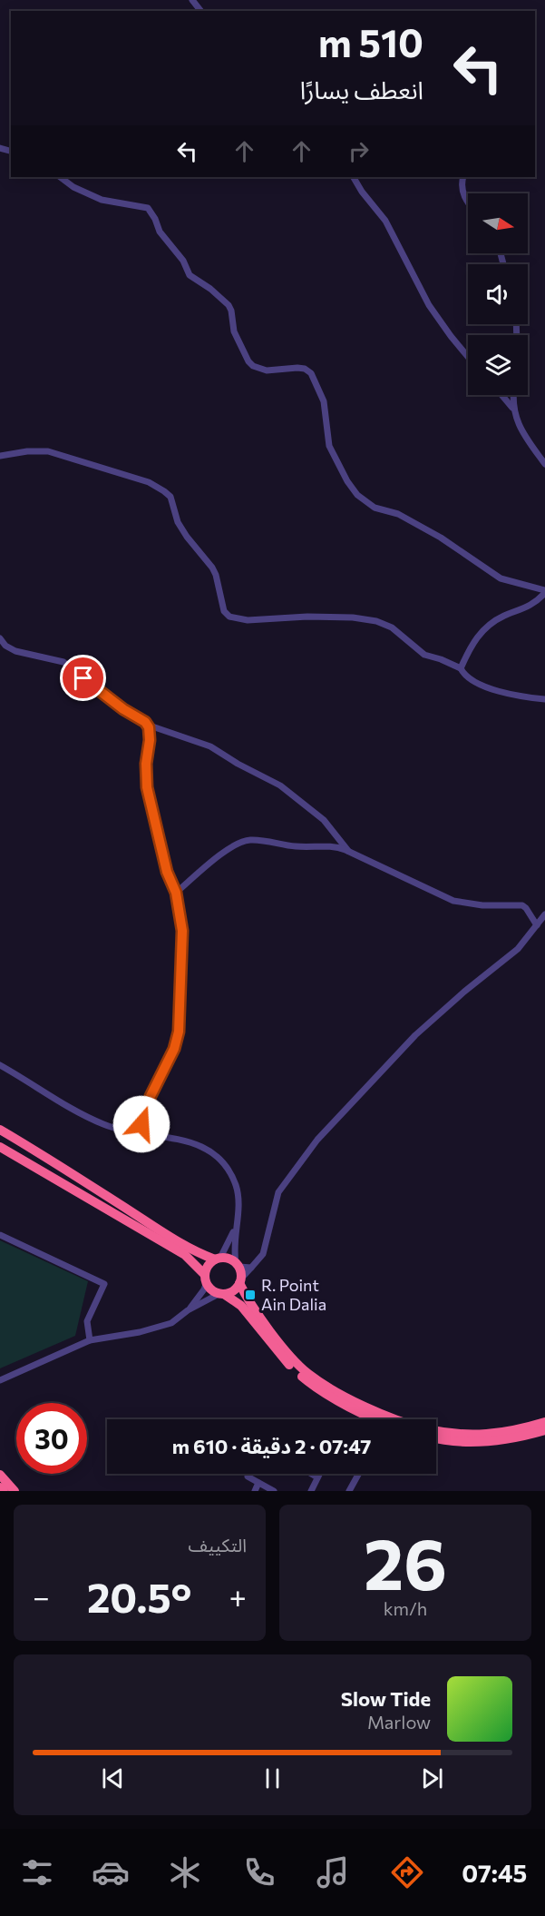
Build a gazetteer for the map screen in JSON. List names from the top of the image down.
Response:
{
  "places": {
    "transit": ["R. Point Ain Dalia"]
  },
  "north": "right",
  "page": {
    "turn": ["510 m", "انعطف يسارًا"],
    "limit": "30",
    "trip": "07:47 · 2 دقيقة · 610 m",
    "tile": [
      ["26", "km/h"],
      "التكييف"
    ],
    "heat": ["−", "20.5°", "+"],
    "song": ["Slow Tide", "Marlow"],
    "tabs": "07:45"
  }
}
